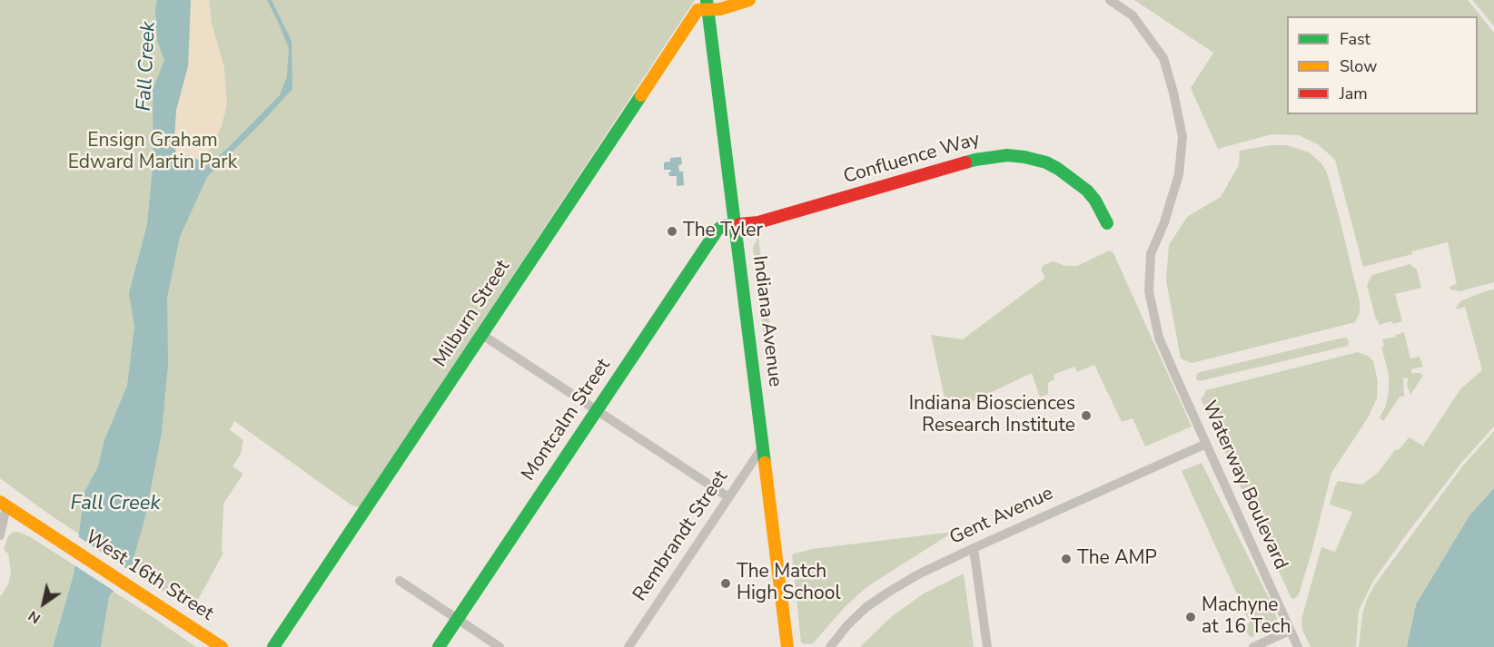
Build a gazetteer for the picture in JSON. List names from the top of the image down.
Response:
{
  "streets": {
    "street": [
      "Confluence Way",
      "Milburn Street",
      "Indiana Avenue",
      "Montcalm Street",
      "Waterway Boulevard",
      "Gent Avenue",
      "Rembrandt Street",
      "West 16th Street"
    ]
  },
  "crossings": [
    ["Confluence Way", "Indiana Avenue"],
    ["Confluence Way", "Montcalm Street"],
    ["Milburn Street", "Indiana Avenue"],
    ["Indiana Avenue", "Montcalm Street"],
    ["Indiana Avenue", "Rembrandt Street"],
    ["Waterway Boulevard", "Gent Avenue"]
  ],
  "water": ["Fall Creek"],
  "parks": ["Ensign Graham Edward Martin Park"],
  "places": [
    "The Tyler",
    "Indiana Biosciences Research Institute",
    "The AMP",
    "The Match High School",
    "Machyne at 16 Tech"
  ],
  "legend": ["Fast", "Slow", "Jam"],
  "north": "bottom left"
}
